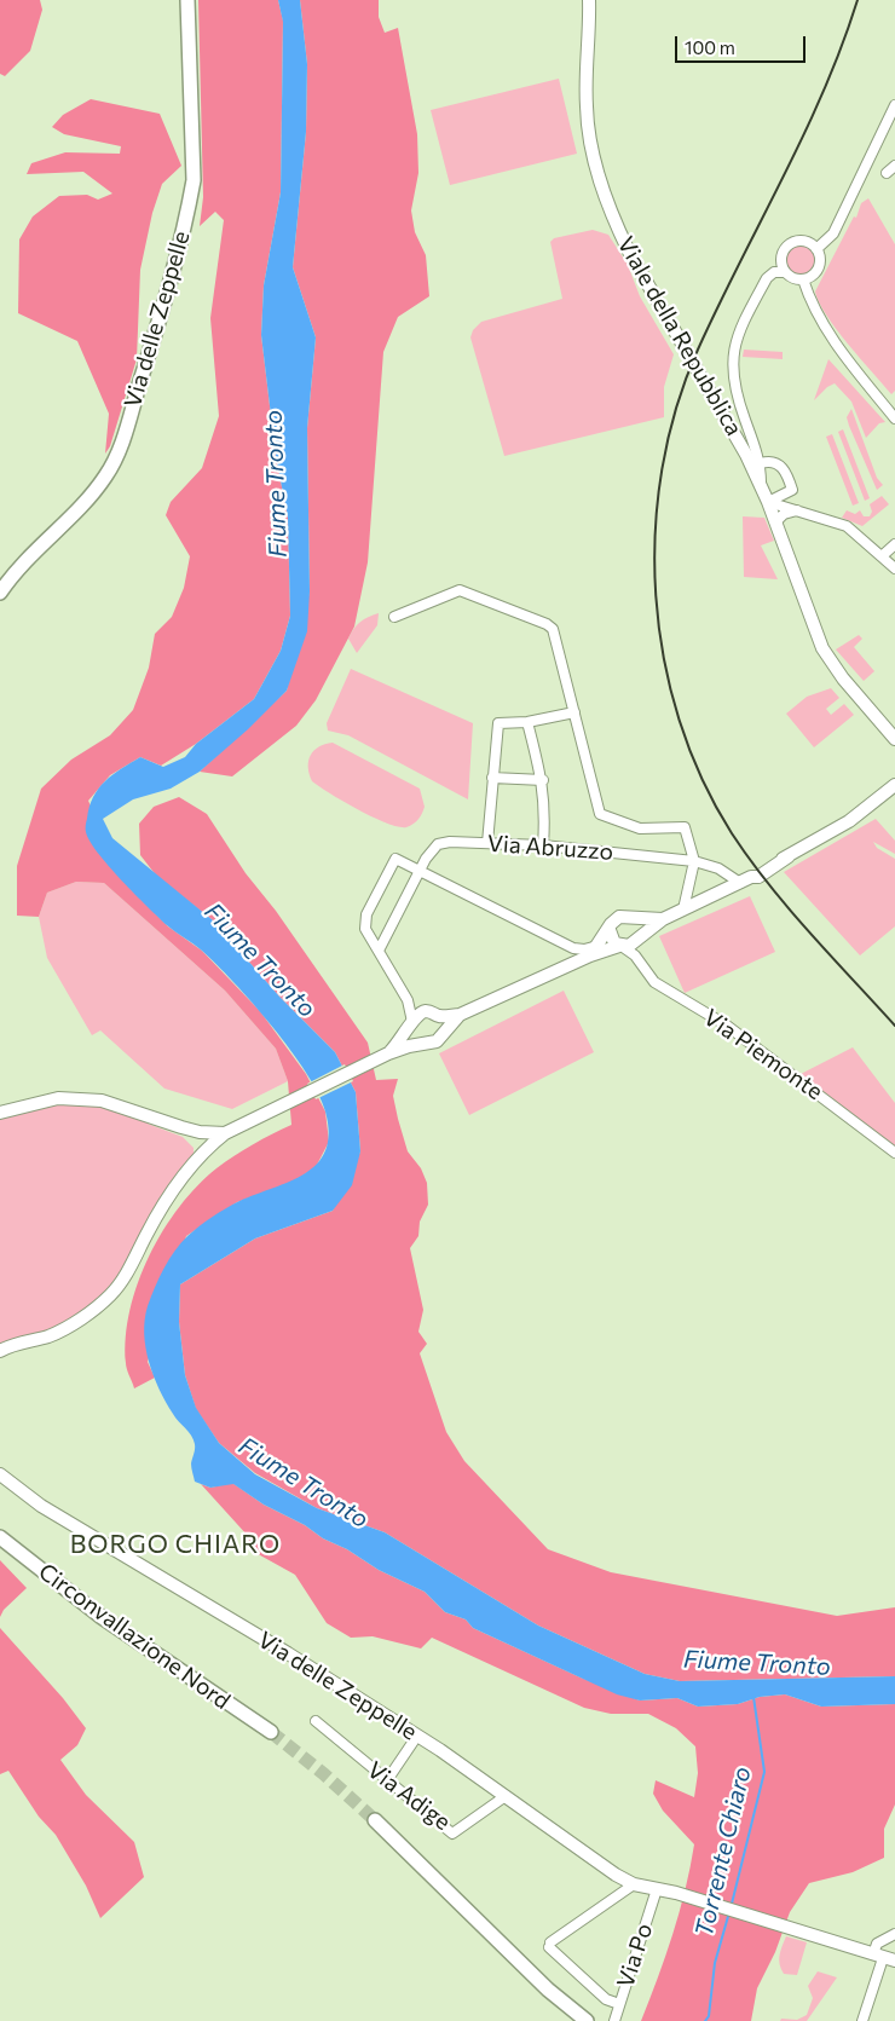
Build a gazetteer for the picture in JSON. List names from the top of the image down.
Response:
{
  "streets": {
    "main road": ["Via delle Zeppelle", "Circonvallazione Nord"],
    "street": [
      "Viale della Repubblica",
      "Via Abruzzo",
      "Via Piemonte",
      "Via Adige",
      "Via Po"
    ]
  },
  "crossings": [
    ["Via delle Zeppelle", "Via Adige"],
    ["Via delle Zeppelle", "Via Po"]
  ],
  "districts": ["BORGO CHIARO"],
  "water": ["Fiume Tronto", "Torrente Chiaro"],
  "scale_bar": "100 m"
}
